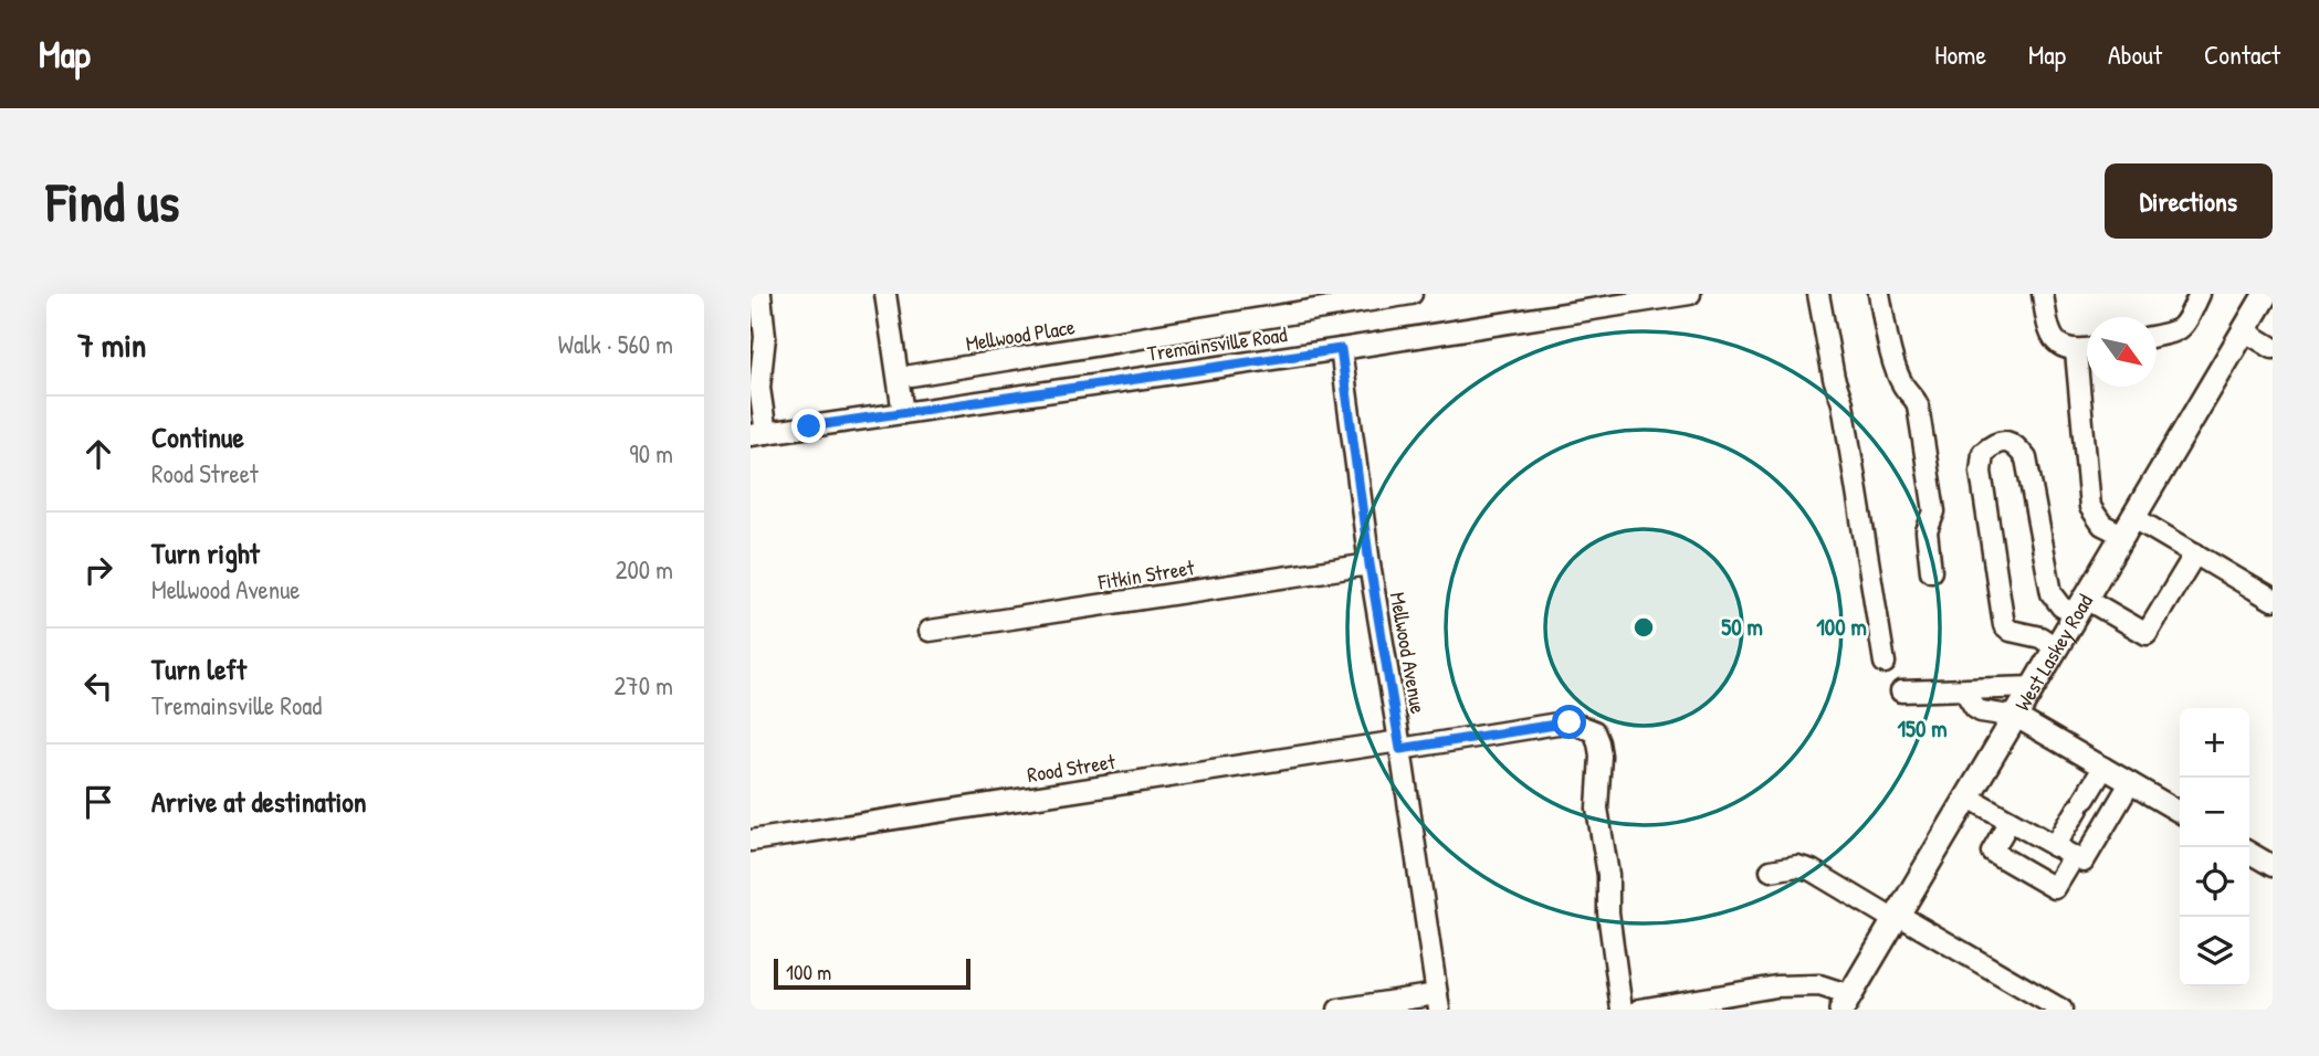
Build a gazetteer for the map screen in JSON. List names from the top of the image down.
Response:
{
  "streets": {
    "main road": ["West Laskey Road"],
    "street": [
      "Mellwood Place",
      "Tremainsville Road",
      "Fitkin Street",
      "Mellwood Avenue",
      "Rood Street"
    ]
  },
  "crossings": [
    ["Tremainsville Road", "Mellwood Avenue"],
    ["Fitkin Street", "Mellwood Avenue"],
    ["Mellwood Avenue", "Rood Street"]
  ],
  "scale_bar": "100 m",
  "north": "bottom right",
  "page": {
    "header": "Map",
    "nav": [
      "Home",
      "Map",
      "About",
      "Contact"
    ],
    "buttons": "Directions",
    "title": "Find us",
    "heading": ["7 min", "Walk · 560 m"],
    "list": [
      ["Continue", "Rood Street", "90 m"],
      ["Turn right", "Mellwood Avenue", "200 m"],
      ["Turn left", "Tremainsville Road", "270 m"],
      "Arrive at destination"
    ],
    "map_buttons": ["+", "−"],
    "scale": "100 m"
  },
  "rings": ["50 m", "100 m", "150 m"]
}
